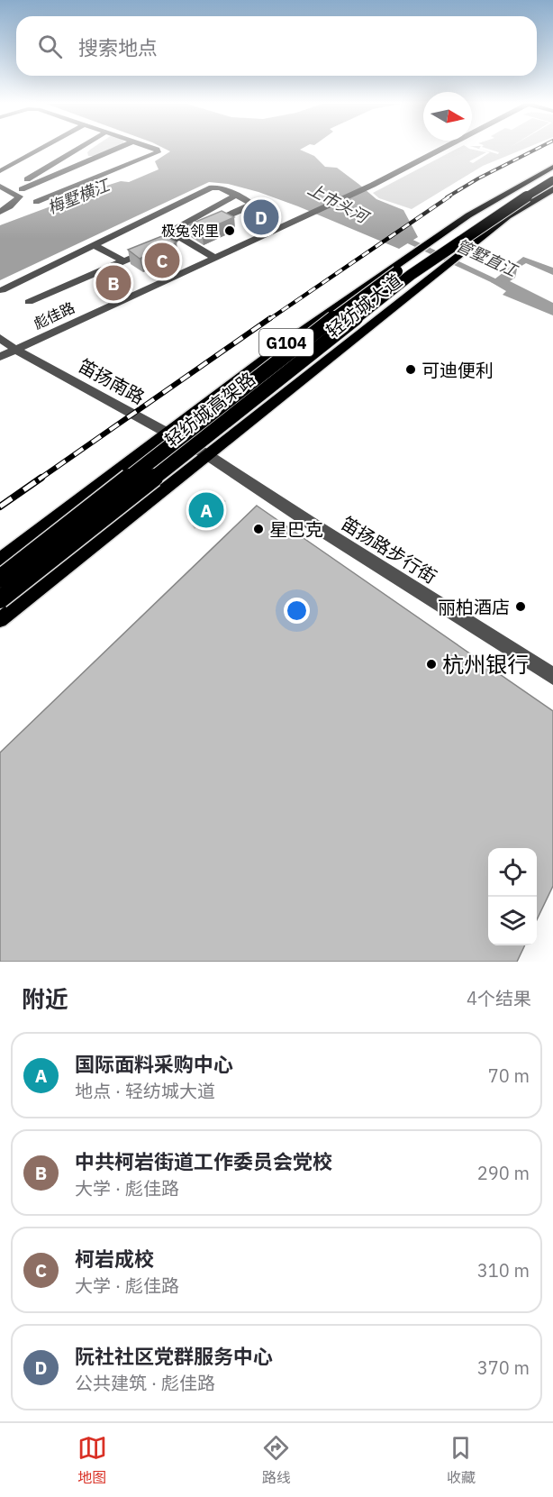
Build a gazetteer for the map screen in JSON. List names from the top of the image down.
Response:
{
  "streets": {
    "highway": ["轻纺城高架路"],
    "main road": ["轻纺城大道", "G104"],
    "street": ["彪佳路", "笛扬南路", "笛扬路步行街"]
  },
  "crossings": [
    ["轻纺城大道", "笛扬南路"],
    ["轻纺城大道", "笛扬路步行街"],
    ["彪佳路", "笛扬南路"],
    ["笛扬南路", "笛扬路步行街"]
  ],
  "water": ["梅墅横江", "上市头河", "管墅直江"],
  "places": [
    "极兔邻里",
    "可迪便利",
    "星巴克",
    "丽柏酒店",
    "杭州银行"
  ],
  "north": "right",
  "page": {
    "search": "搜索地点",
    "pins": [
      "D",
      "C",
      "B",
      "A"
    ],
    "heading": ["附近", "4个结果"],
    "list": [
      {
        "mark": "A",
        "name": "国际面料采购中心",
        "note": "地点 · 轻纺城大道",
        "value": "70 m"
      },
      {
        "mark": "B",
        "name": "中共柯岩街道工作委员会党校",
        "note": "大学 · 彪佳路",
        "value": "290 m"
      },
      {
        "mark": "C",
        "name": "柯岩成校",
        "note": "大学 · 彪佳路",
        "value": "310 m"
      },
      {
        "mark": "D",
        "name": "阮社社区党群服务中心",
        "note": "公共建筑 · 彪佳路",
        "value": "370 m"
      }
    ],
    "nav": ["地图", "路线", "收藏"]
  }
}
